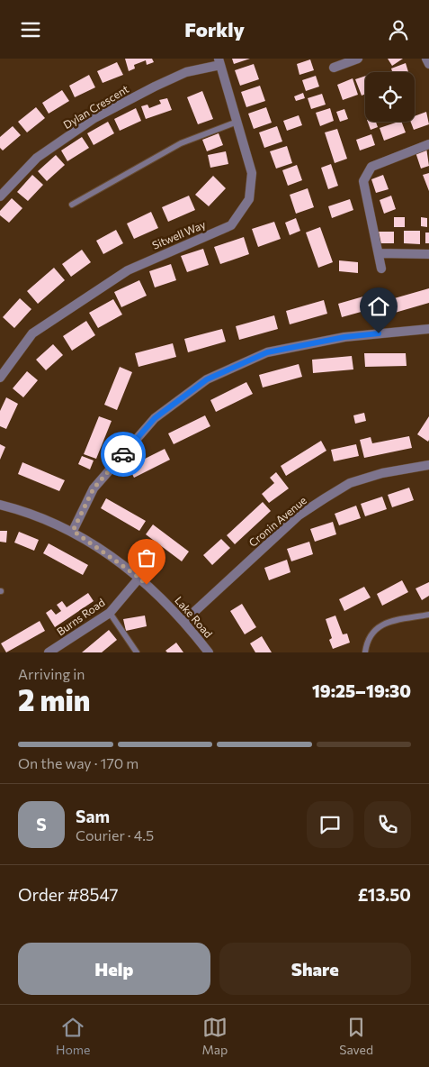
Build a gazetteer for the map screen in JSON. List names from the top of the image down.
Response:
{
  "streets": {
    "street": [
      "Dylan Crescent",
      "Sitwell Way",
      "Cronin Avenue",
      "Burns Road",
      "Lake Road"
    ]
  },
  "crossings": [
    ["Dylan Crescent", "Sitwell Way"],
    ["Cronin Avenue", "Lake Road"],
    ["Burns Road", "Lake Road"]
  ],
  "page": {
    "header": "Forkly",
    "heading": ["2 min", "Arriving in", "19:25–19:30"],
    "panel": [
      "Sam",
      "Courier · 4.5",
      "Order #8547",
      "£13.50"
    ],
    "bar": "On the way · 170 m",
    "round": "S",
    "buttons": ["Help", "Share"],
    "tabs": ["Home", "Map", "Saved"]
  }
}
